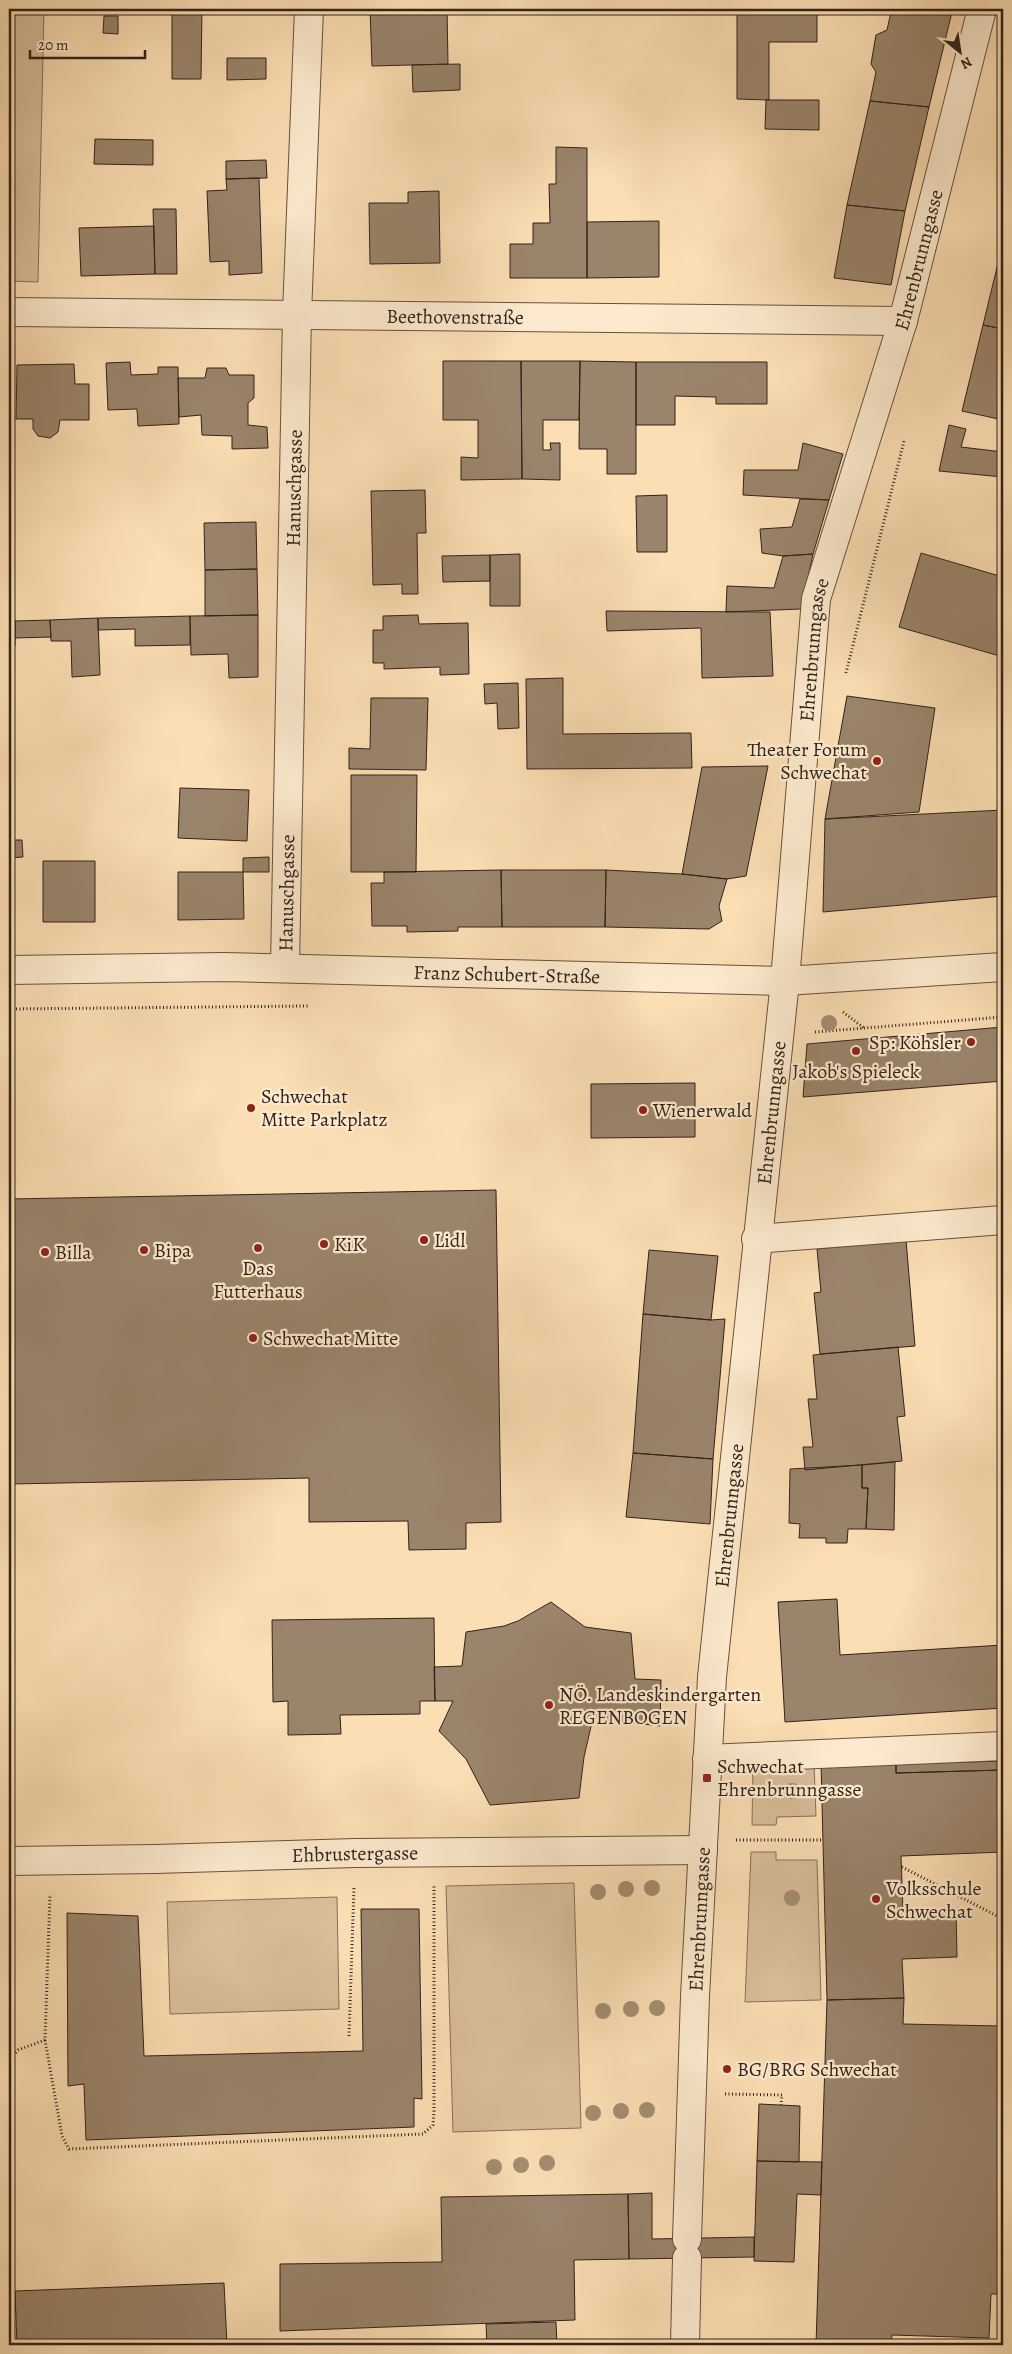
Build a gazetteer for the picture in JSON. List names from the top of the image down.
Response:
{
  "streets": {
    "street": [
      "Ehrenbrunngasse",
      "Beethovenstraße",
      "Hanuschgasse",
      "Franz Schubert-Straße",
      "Ehbrustergasse"
    ]
  },
  "crossings": [
    ["Ehrenbrunngasse", "Beethovenstraße"],
    ["Ehrenbrunngasse", "Franz Schubert-Straße"],
    ["Ehrenbrunngasse", "Ehbrustergasse"],
    ["Beethovenstraße", "Hanuschgasse"],
    ["Hanuschgasse", "Franz Schubert-Straße"]
  ],
  "places": {
    "other": [
      "Theater Forum Schwechat",
      "Sp: Köhsler",
      "Jakob's Spieleck",
      "Schwechat Mitte Parkplatz",
      "Wienerwald",
      "Lidl",
      "KiK",
      "Das Futterhaus",
      "Bipa",
      "Billa",
      "Schwechat Mitte",
      "NÖ. Landeskindergarten REGENBOGEN",
      "Volksschule Schwechat",
      "BG/BRG Schwechat"
    ],
    "transit": ["Schwechat Ehrenbrunngasse"]
  },
  "scale_bar": "20 m",
  "north": "bottom right"
}
